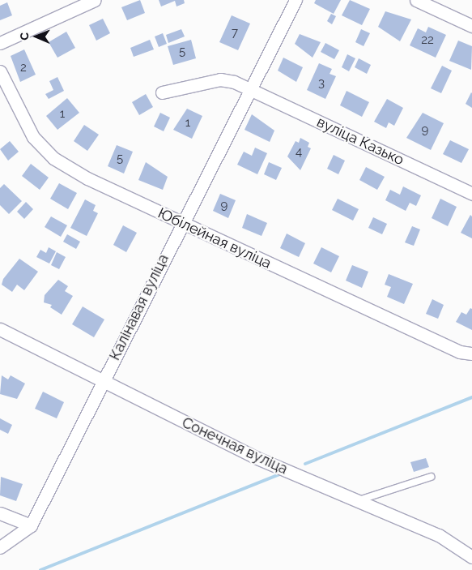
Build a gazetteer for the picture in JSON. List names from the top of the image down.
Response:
{
  "streets": {
    "street": [
      "вуліца Казько",
      "Юбілейная вуліца",
      "Калінавая вуліца",
      "Сонечная вуліца"
    ]
  },
  "crossings": [
    ["вуліца Казько", "Калінавая вуліца"],
    ["Юбілейная вуліца", "Калінавая вуліца"],
    ["Калінавая вуліца", "Сонечная вуліца"]
  ],
  "house_numbers": [
    "7",
    "22",
    "5",
    "2",
    "3",
    "1",
    "1",
    "9",
    "4",
    "5",
    "9"
  ],
  "north": "left"
}
